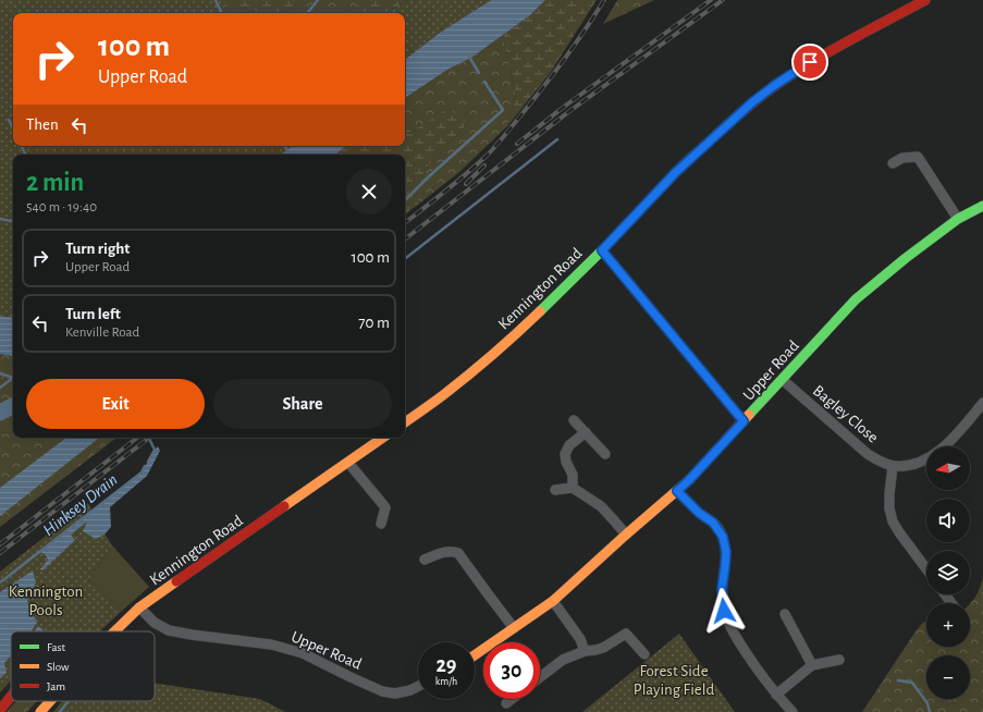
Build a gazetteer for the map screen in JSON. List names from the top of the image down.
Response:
{
  "streets": {
    "street": ["Kennington Road", "Upper Road", "Bagley Close"]
  },
  "crossings": [
    ["Kennington Road", "Upper Road"],
    ["Upper Road", "Bagley Close"]
  ],
  "water": ["Hinksey Drain"],
  "parks": ["Kennington Pools", "Forest Side Playing Field"],
  "legend": ["Fast", "Slow", "Jam"],
  "north": "left",
  "page": {
    "turn": ["100 m", "Upper Road"],
    "then": "Then",
    "heading": ["2 min", "540 m · 19:40"],
    "list": [
      {
        "name": "Turn right",
        "note": "Upper Road",
        "value": "100 m"
      },
      {
        "name": "Turn left",
        "note": "Kenville Road",
        "value": "70 m"
      }
    ],
    "buttons": ["Exit", "Share"],
    "map_buttons": ["+", "−"],
    "speed": "29 km/h",
    "limit": "30"
  }
}
